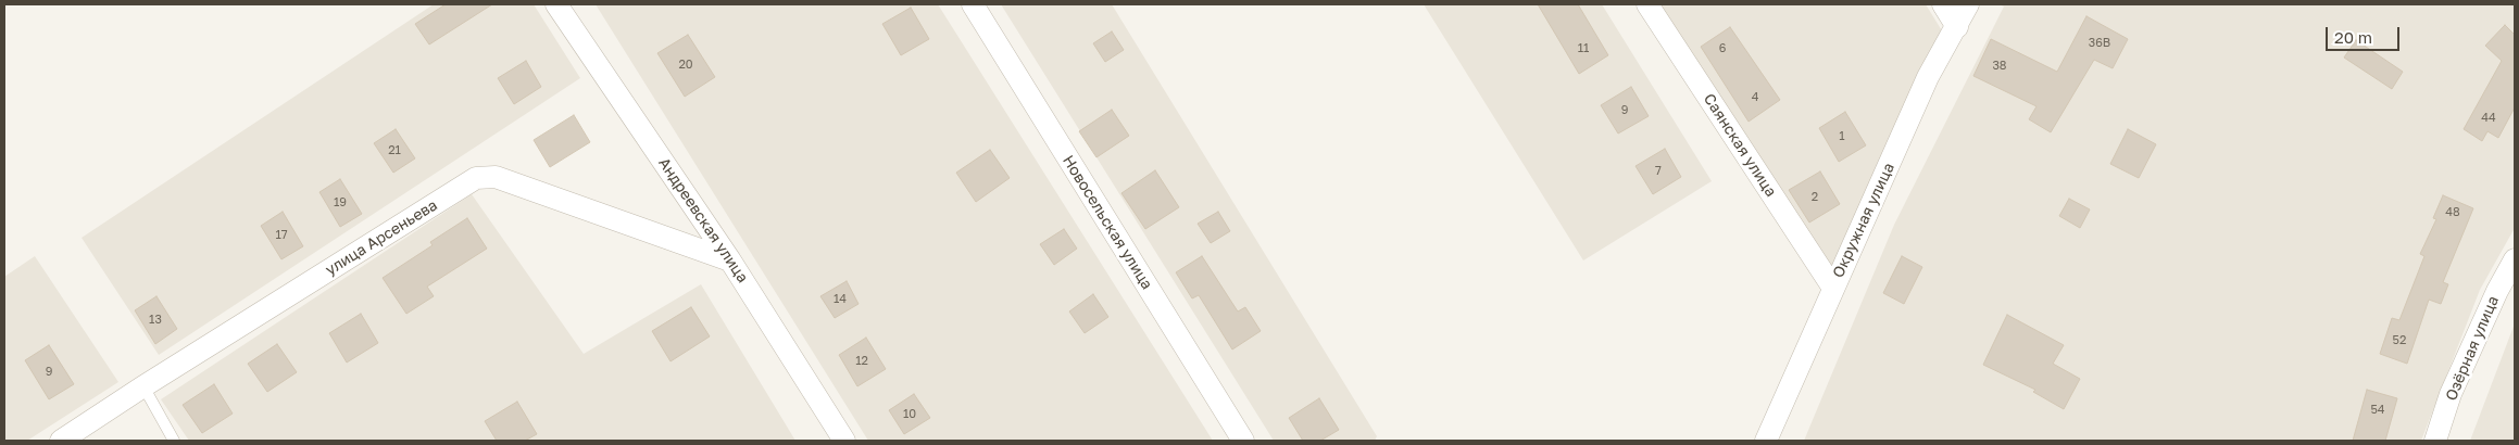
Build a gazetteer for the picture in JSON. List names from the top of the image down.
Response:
{
  "streets": {
    "street": [
      "Саянская улица",
      "Андреевская улица",
      "Окружная улица",
      "Новосельская улица",
      "улица Арсеньева",
      "Озёрная улица"
    ]
  },
  "crossings": [
    ["Саянская улица", "Окружная улица"],
    ["Андреевская улица", "улица Арсеньева"]
  ],
  "house_numbers": [
    "36В",
    "11",
    "6",
    "20",
    "38",
    "4",
    "9",
    "44",
    "1",
    "21",
    "7",
    "2",
    "19",
    "48",
    "17",
    "14",
    "13",
    "52",
    "12",
    "9",
    "54",
    "10"
  ],
  "scale_bar": "20 m"
}
